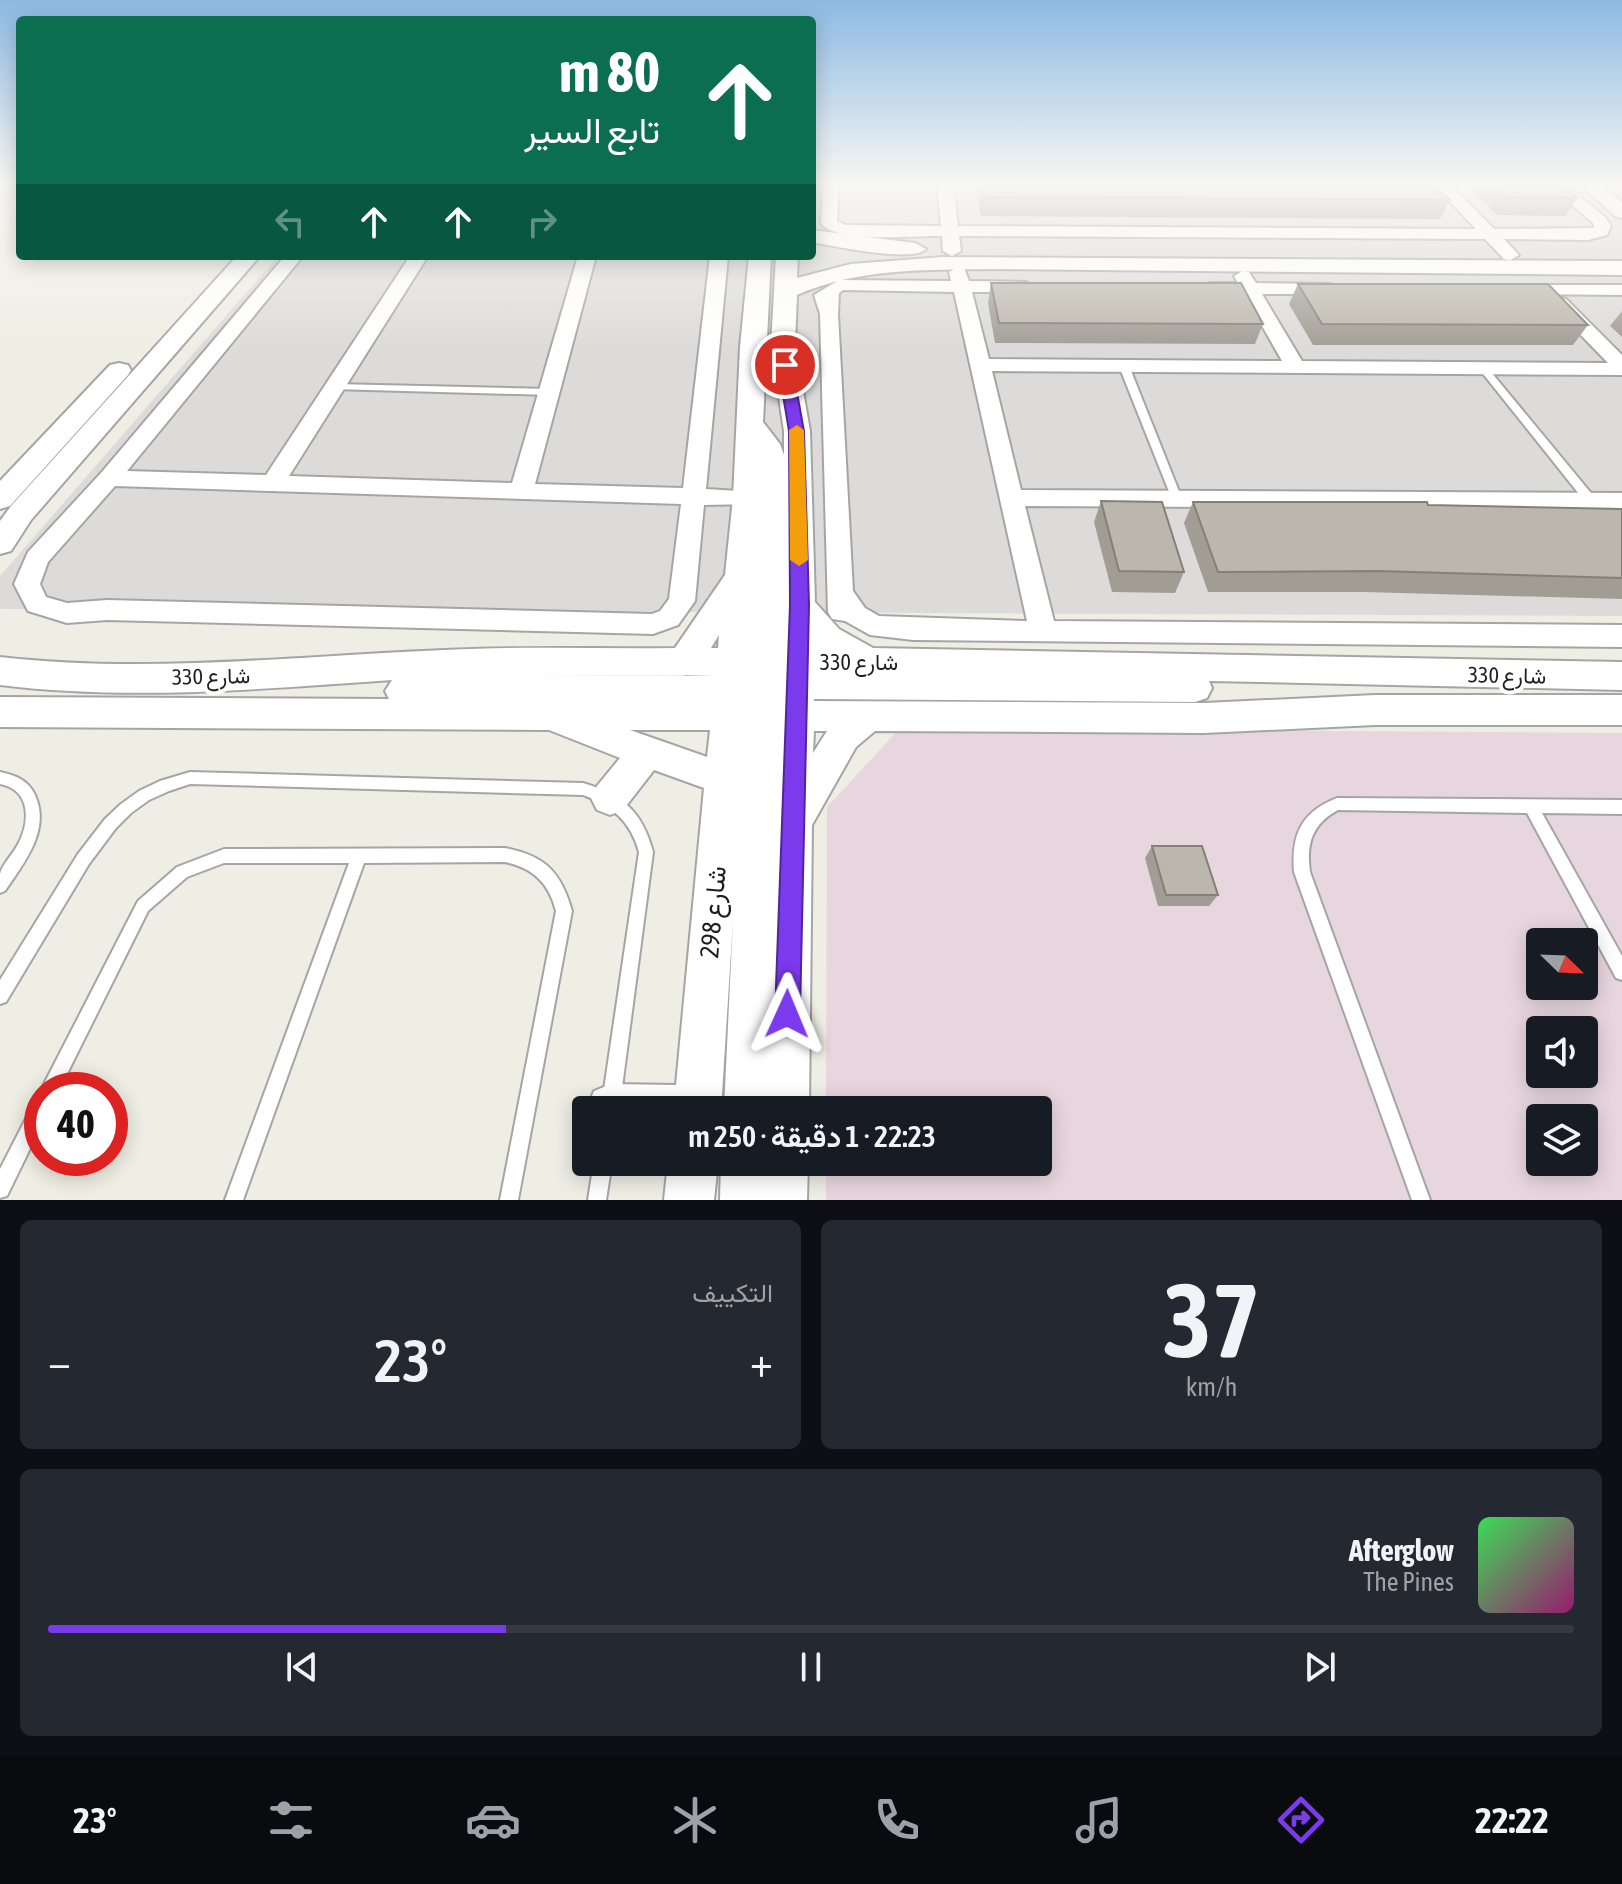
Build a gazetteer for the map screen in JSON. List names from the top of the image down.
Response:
{
  "streets": {
    "street": ["شارع 330", "شارع 298"]
  },
  "crossings": [
    ["شارع 330", "شارع 298"]
  ],
  "north": "bottom right",
  "page": {
    "turn": ["80 m", "تابع السير"],
    "limit": "40",
    "trip": "22:23 · 1 دقيقة · 250 m",
    "tile": [
      ["37", "km/h"],
      "التكييف"
    ],
    "heat": ["−", "23°", "+"],
    "song": ["Afterglow", "The Pines"],
    "tabs": ["22:22", "23°"]
  }
}
